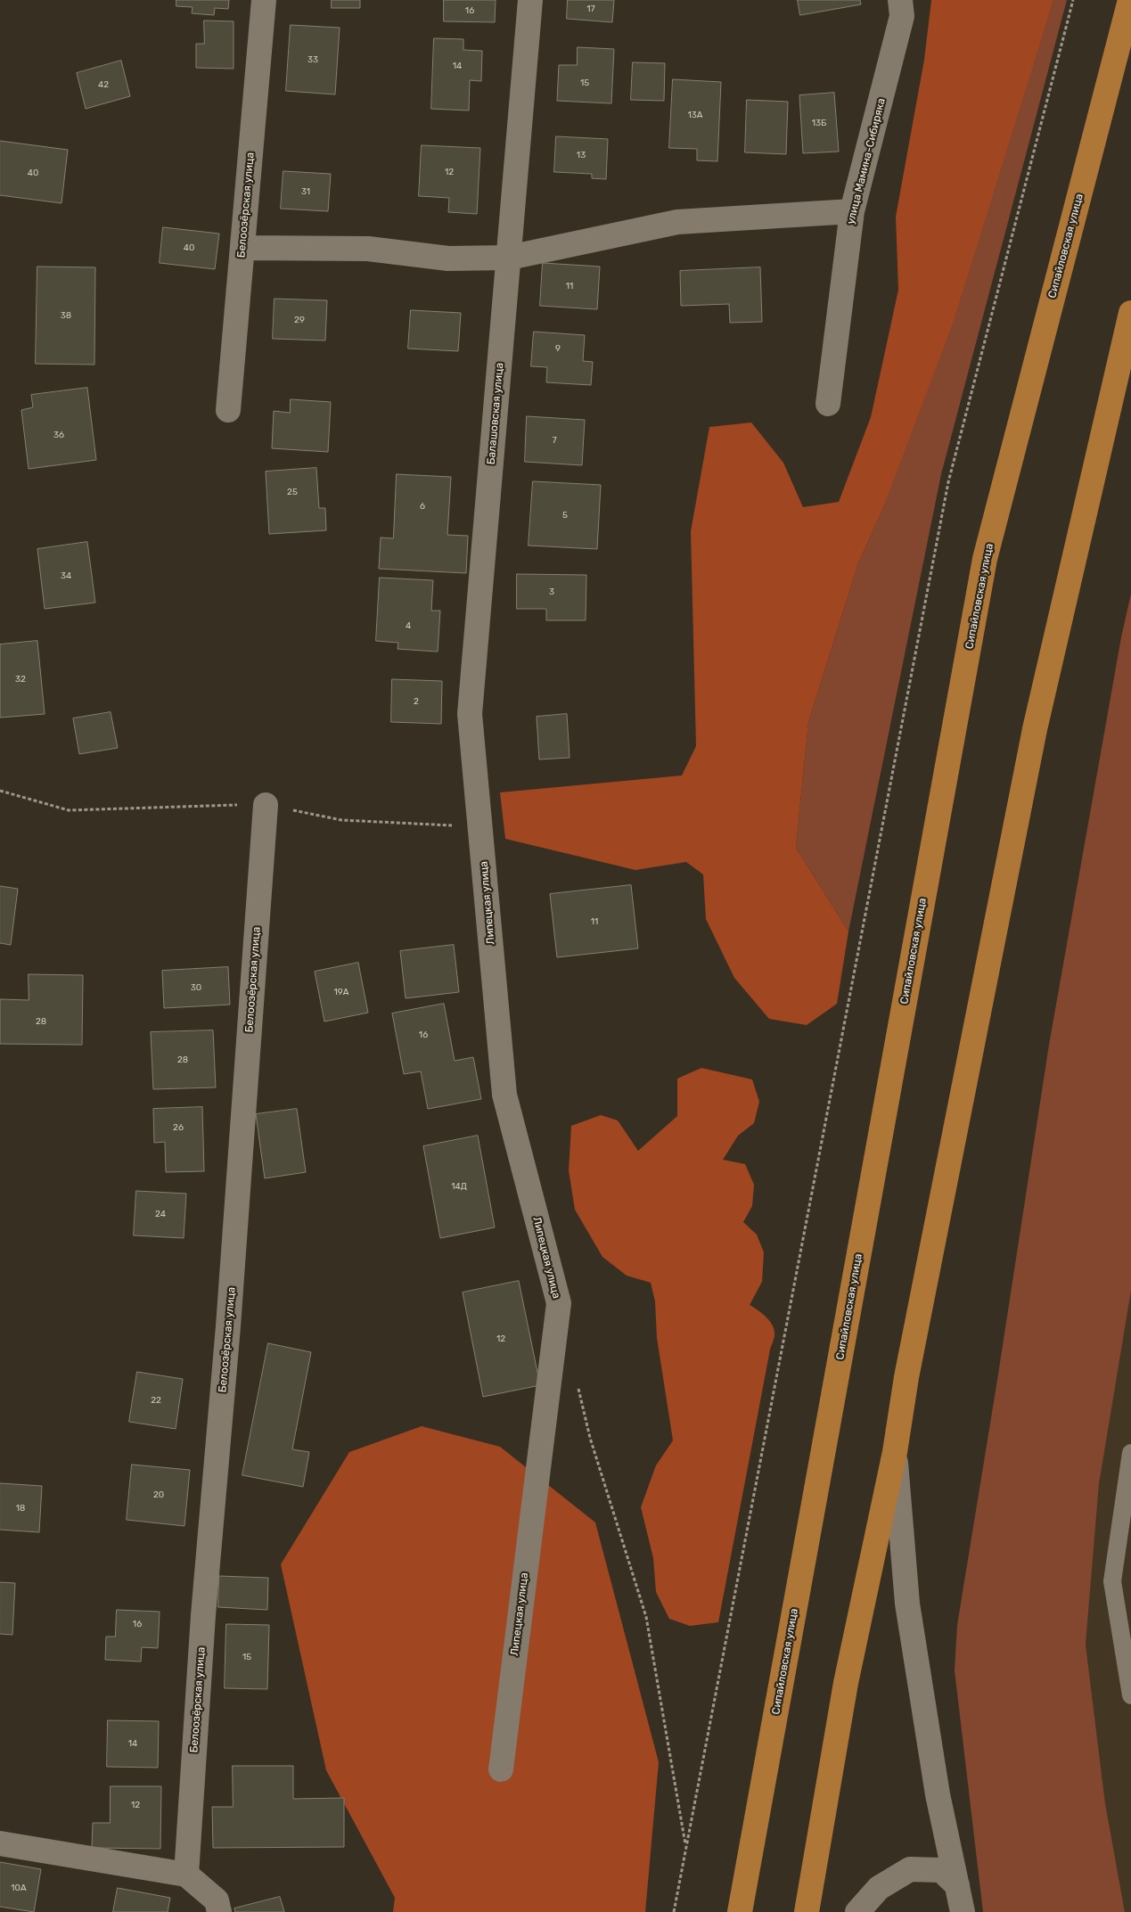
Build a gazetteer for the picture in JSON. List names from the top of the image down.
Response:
{
  "streets": {
    "main road": ["Сипайловская улица"],
    "street": [
      "улица Мамина-Сибиряка",
      "Белоозёрская улица",
      "Балашовская улица",
      "Липецкая улица"
    ]
  },
  "crossings": [
    ["Балашовская улица", "Липецкая улица"]
  ],
  "house_numbers": [
    "17",
    "16",
    "33",
    "14",
    "15",
    "42",
    "13А",
    "13Б",
    "13",
    "12",
    "40",
    "31",
    "40",
    "11",
    "38",
    "29",
    "9",
    "36",
    "7",
    "25",
    "6",
    "5",
    "34",
    "3",
    "4",
    "32",
    "2",
    "11",
    "30",
    "19А",
    "28",
    "16",
    "28",
    "26",
    "14Д",
    "24",
    "12",
    "22",
    "20",
    "18",
    "16",
    "15",
    "14",
    "12",
    "10А"
  ]
}
